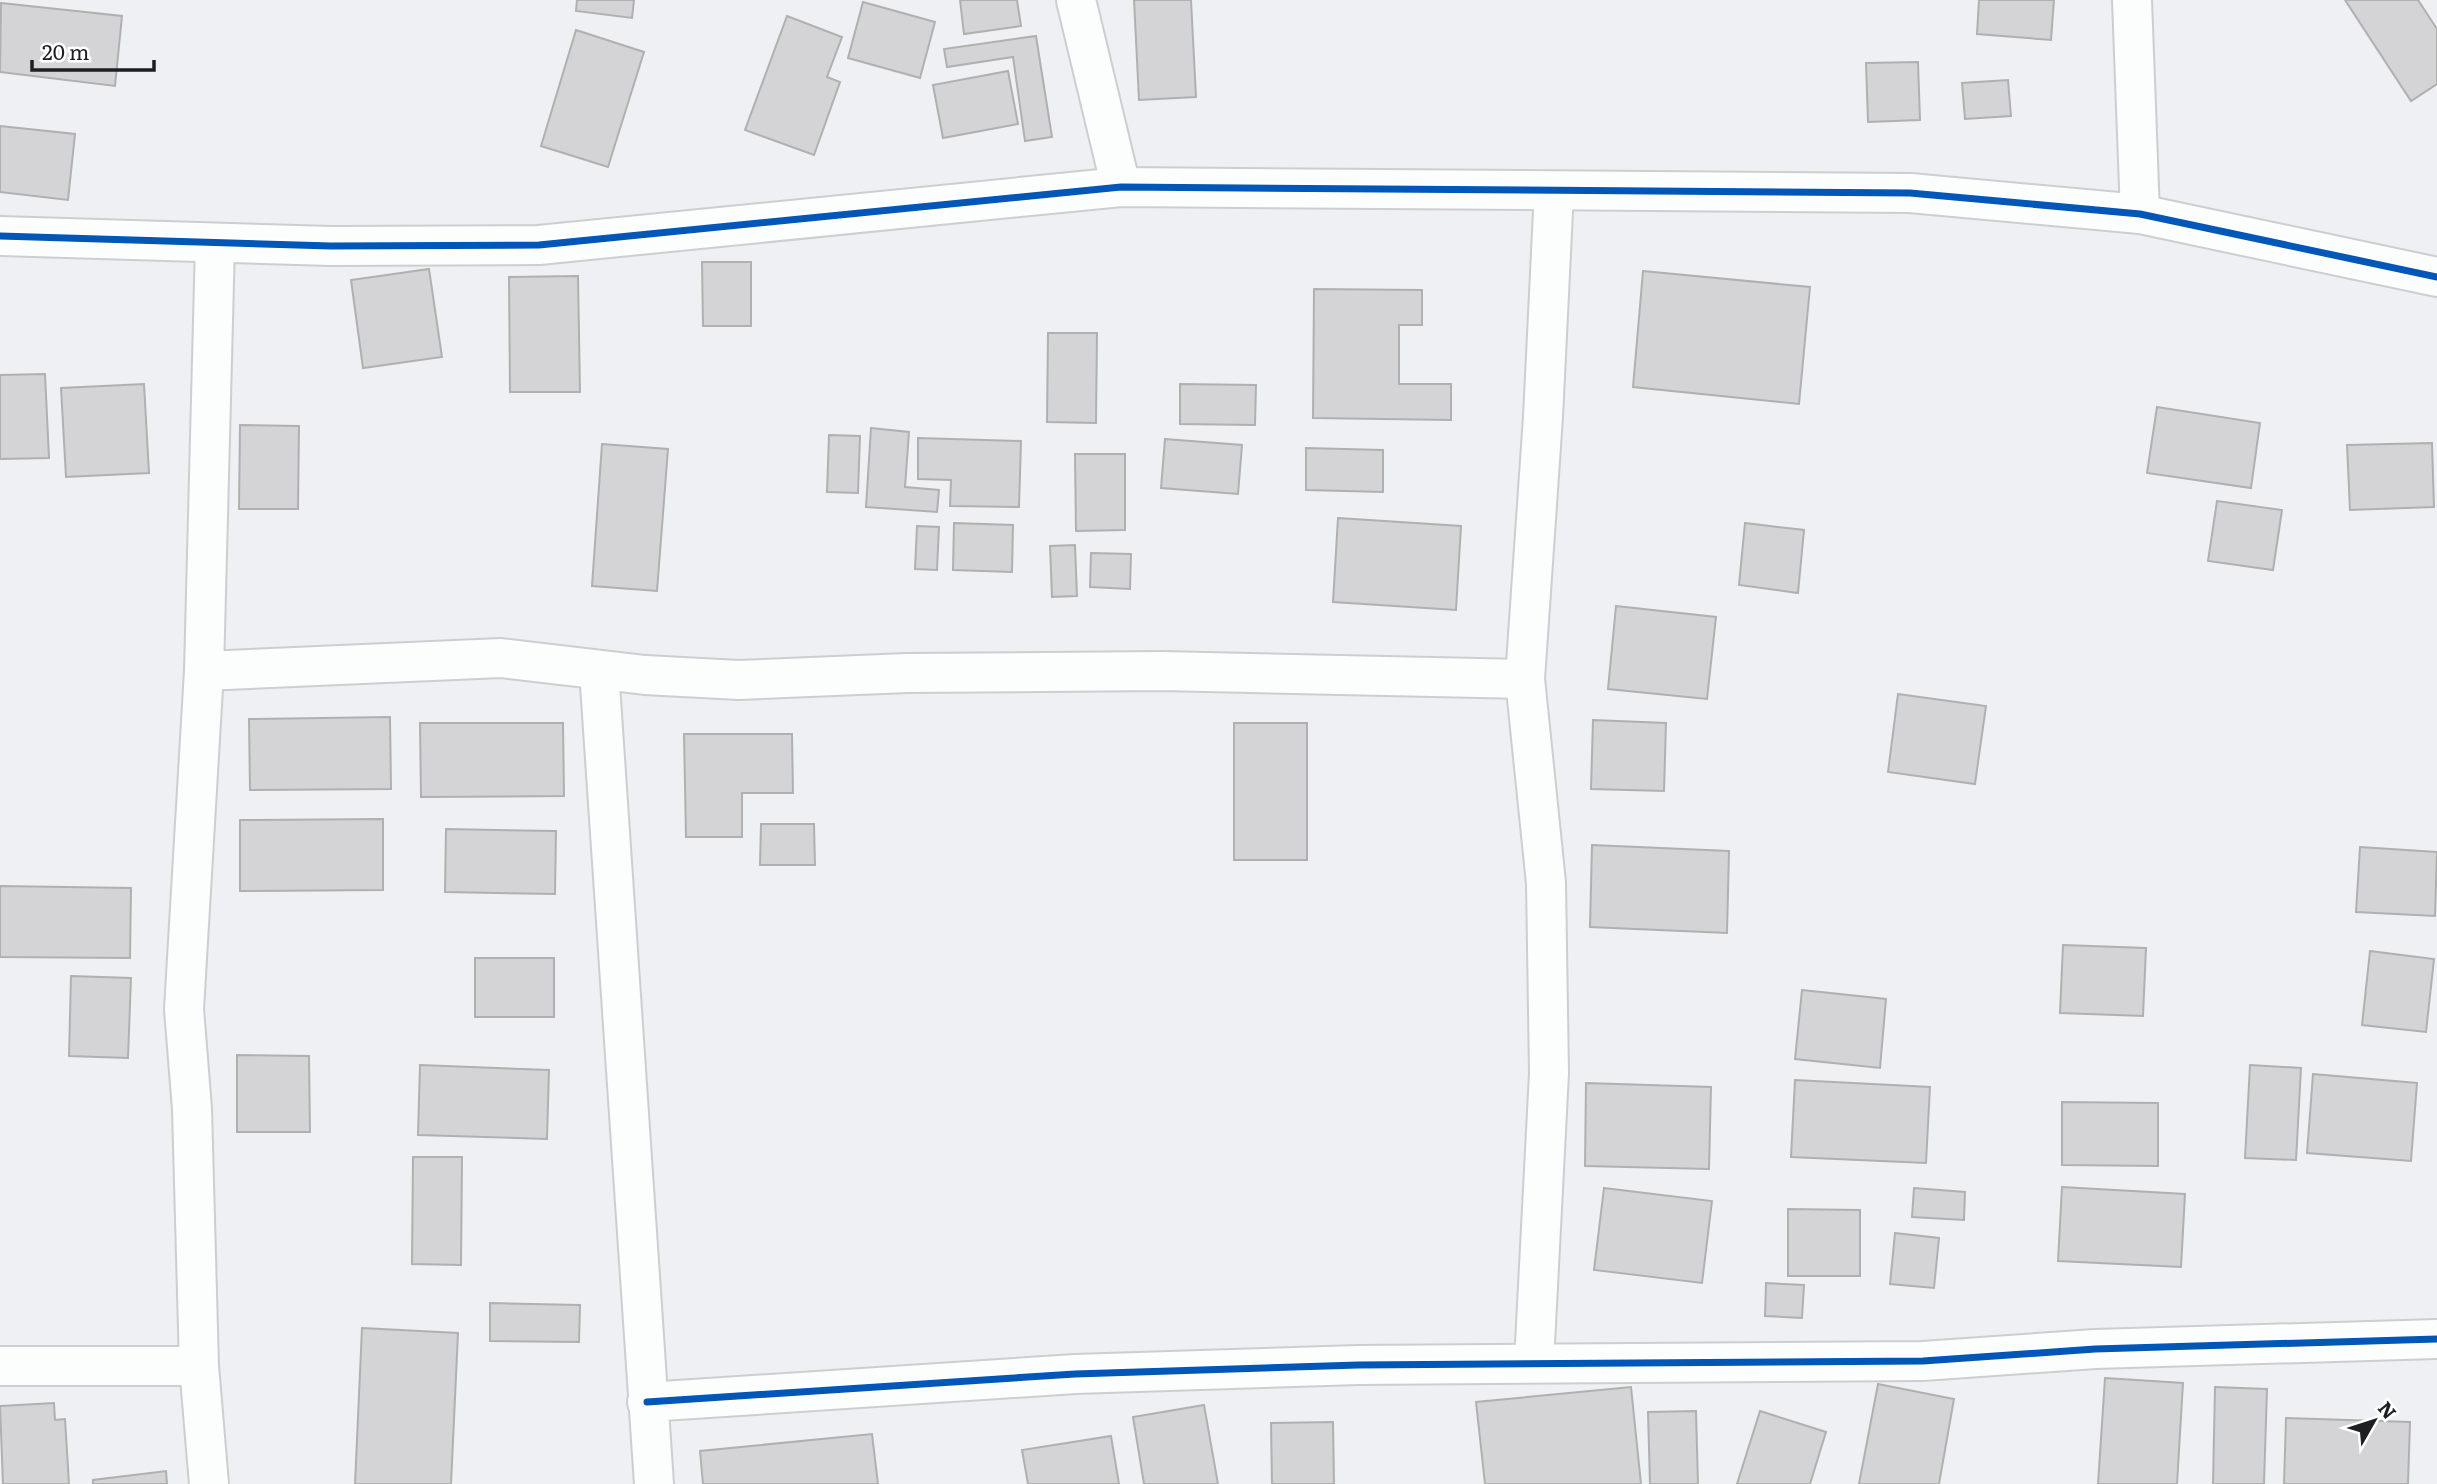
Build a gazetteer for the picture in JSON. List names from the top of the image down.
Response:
{
  "scale_bar": "20 m",
  "north": "top right"
}
